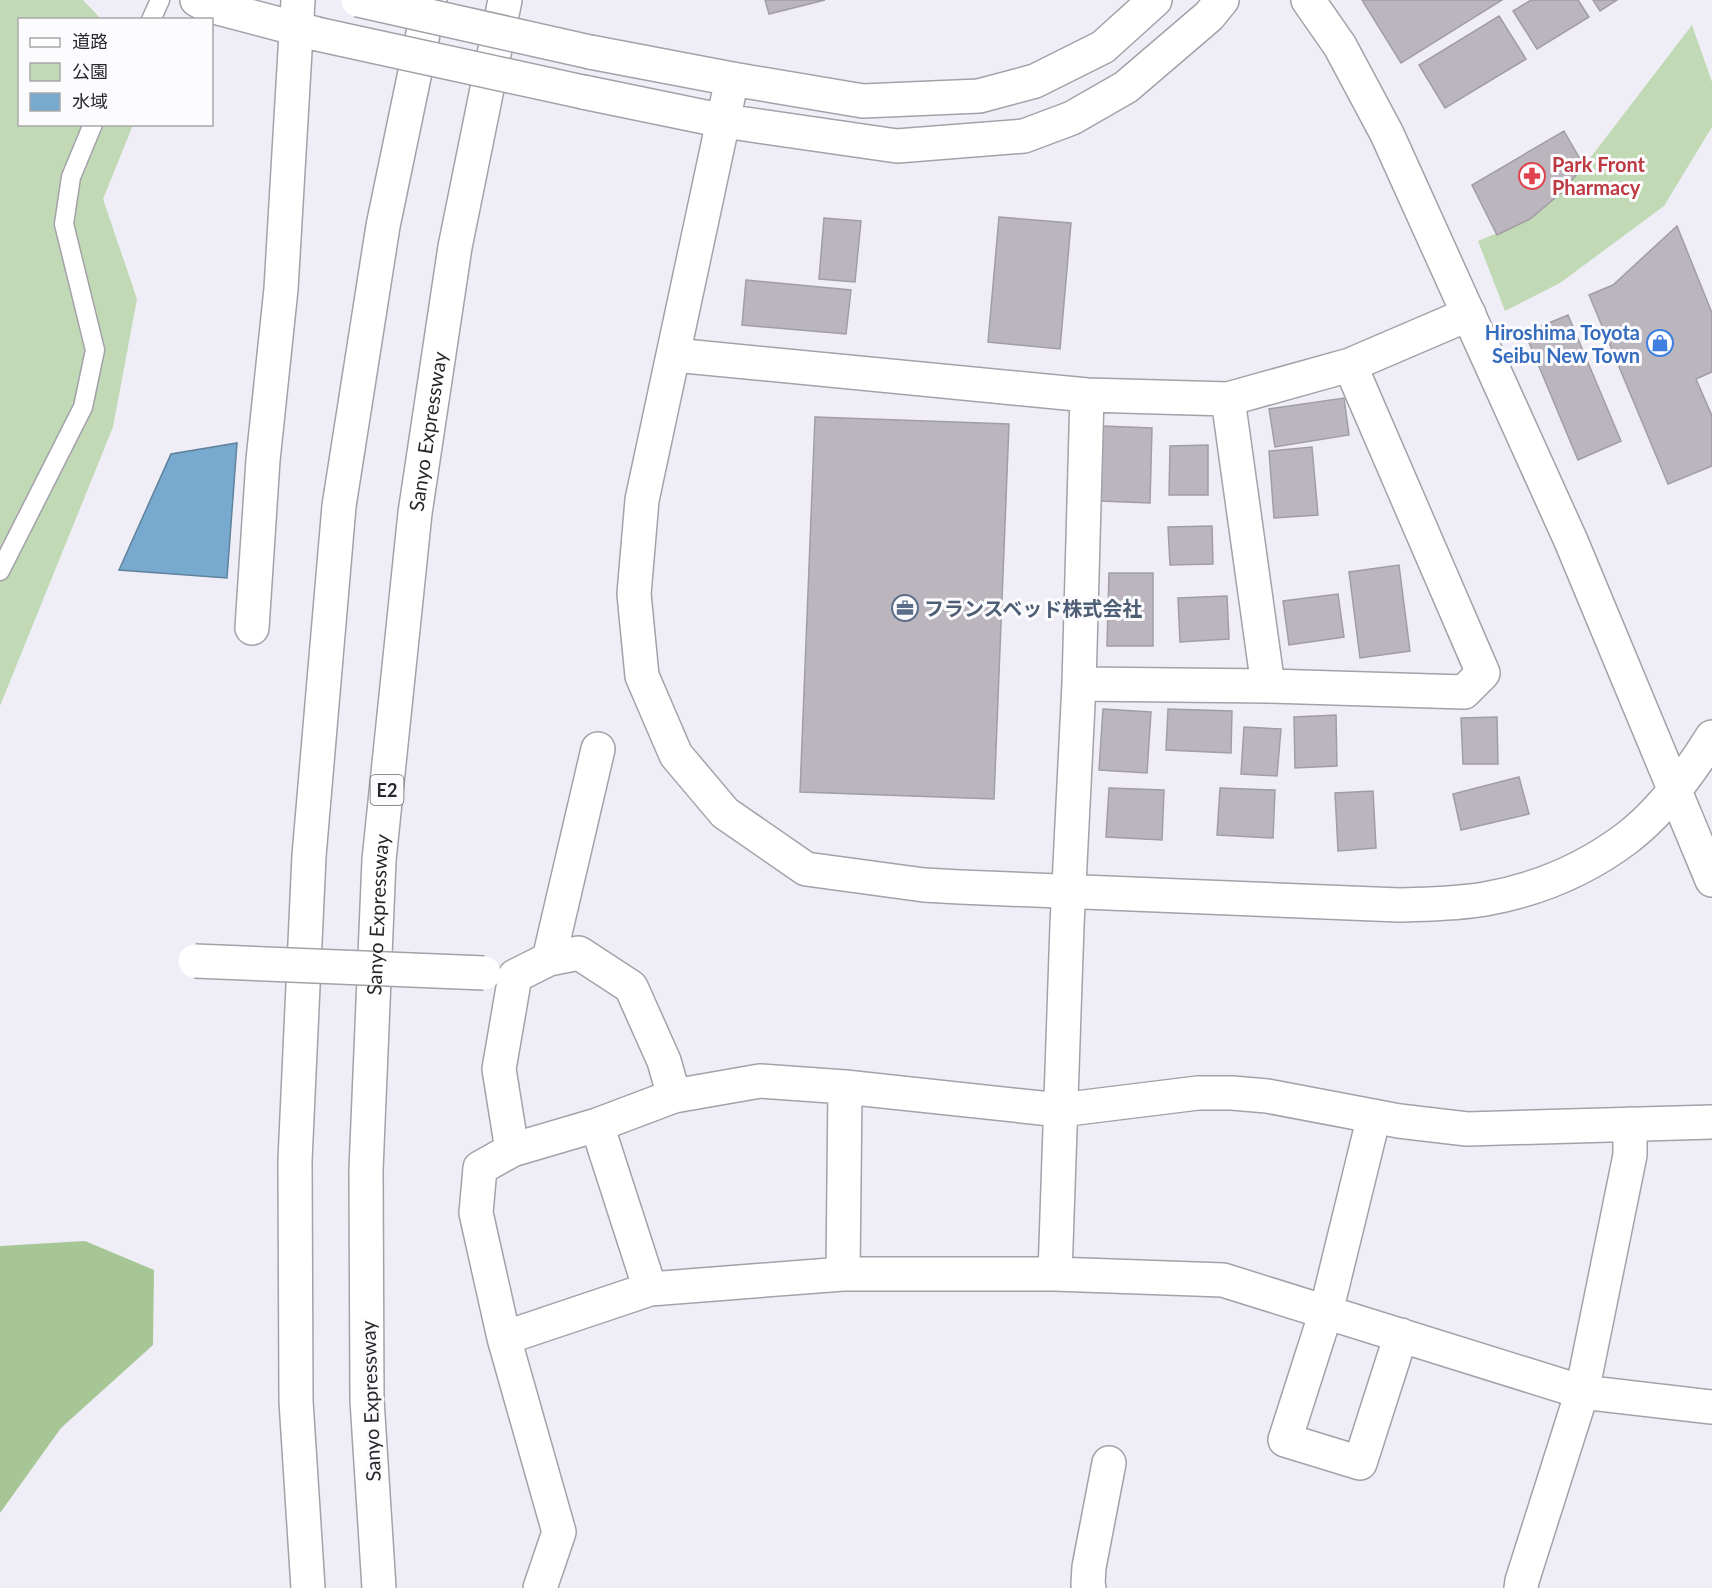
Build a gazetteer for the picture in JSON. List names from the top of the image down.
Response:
{
  "streets": {
    "main road": ["Sanyo Expressway", "E2"]
  },
  "places": {
    "pharmacy": ["Park Front Pharmacy"],
    "shop": ["Hiroshima Toyota Seibu New Town"],
    "office": ["フランスベッド株式会社"]
  },
  "legend": ["道路", "公園", "水域"]
}
